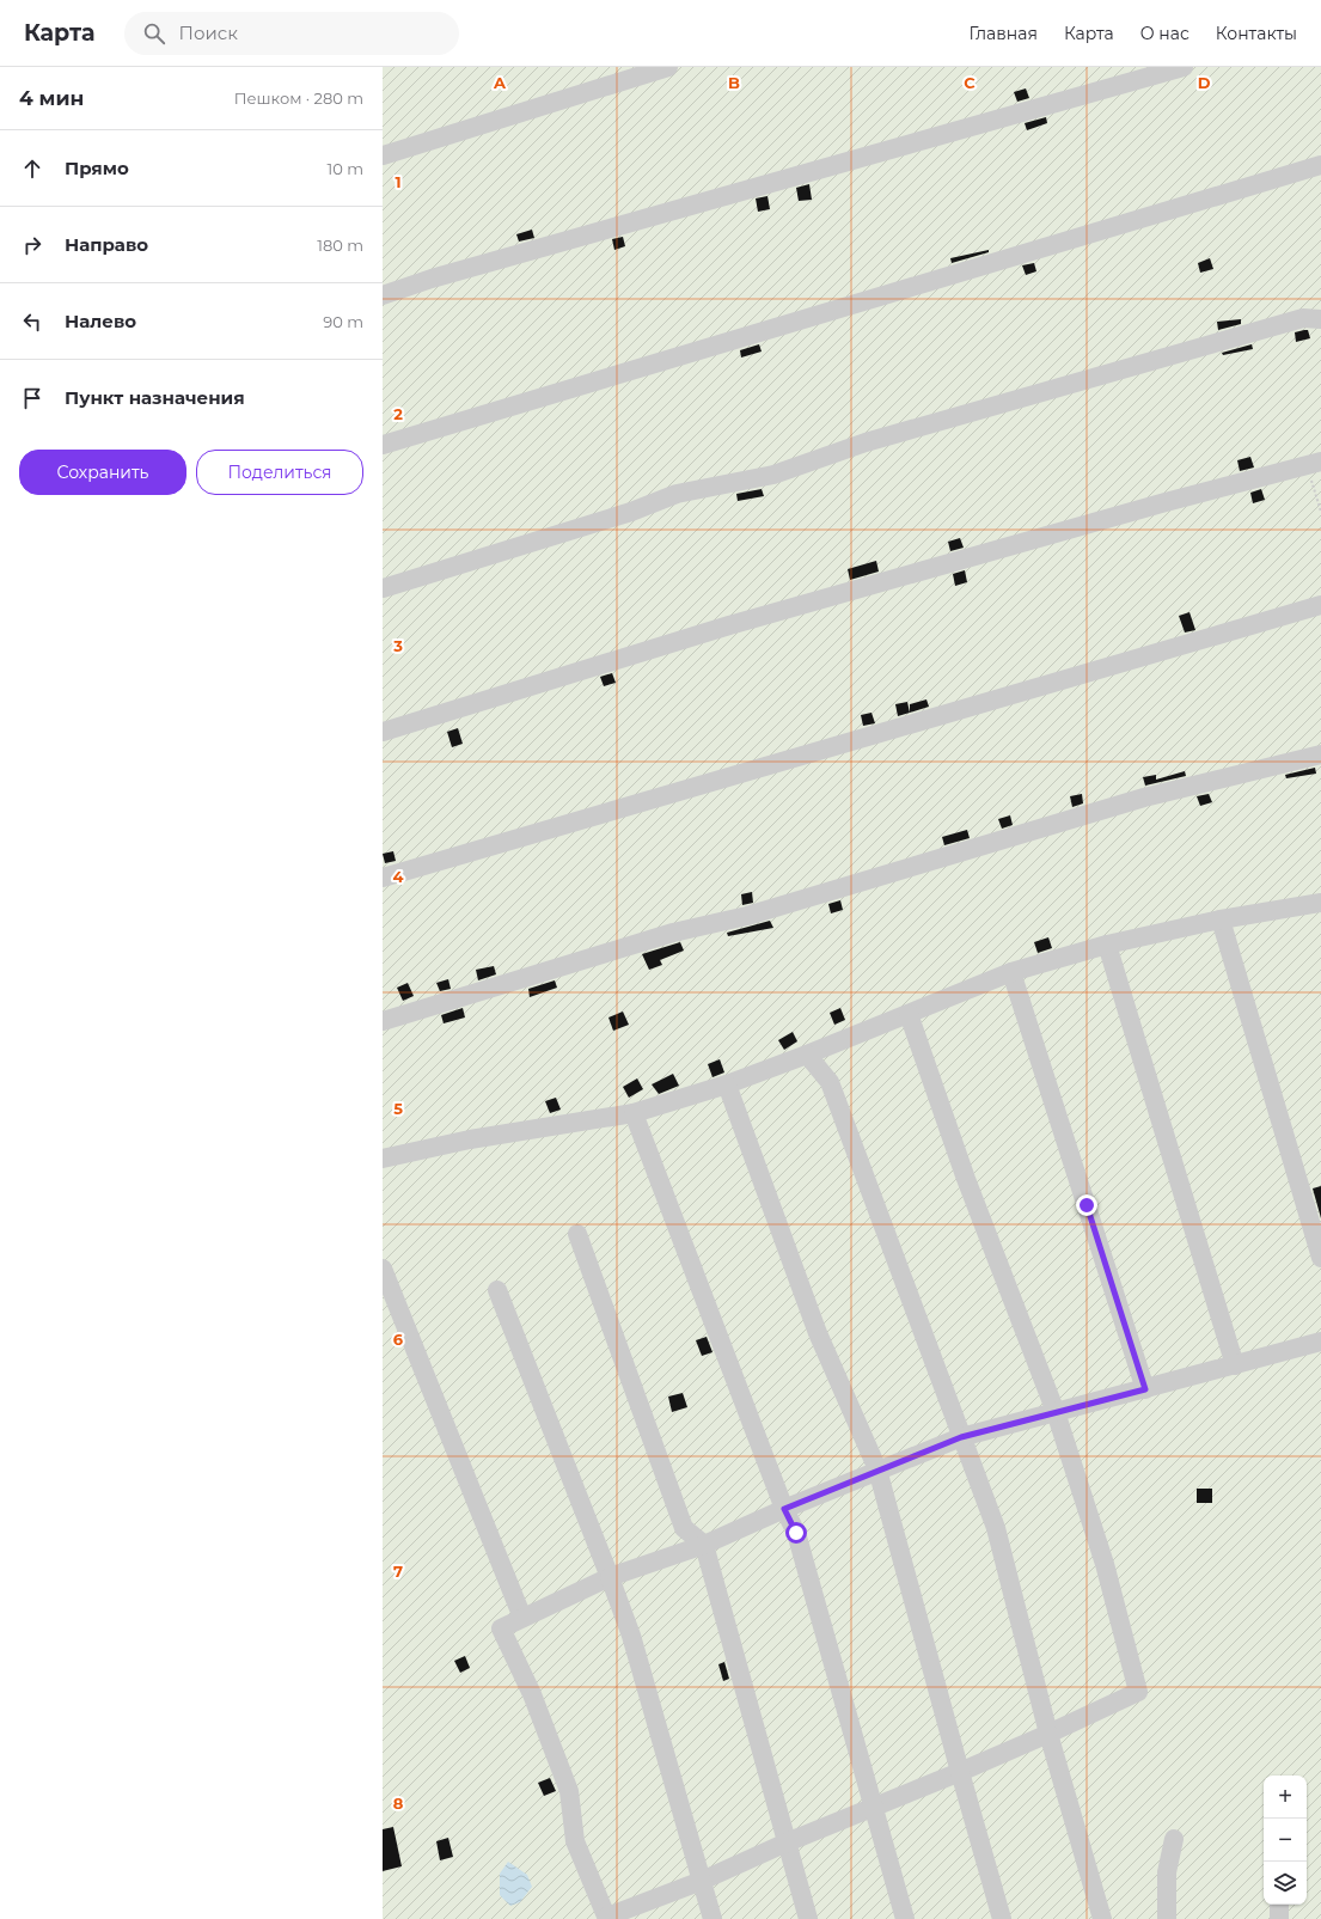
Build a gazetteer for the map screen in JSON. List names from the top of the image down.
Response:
{
  "page": {
    "header": "Карта",
    "search": "Поиск",
    "nav": [
      "Главная",
      "Карта",
      "О нас",
      "Контакты"
    ],
    "heading": ["4 мин", "Пешком · 280 m"],
    "list": [
      ["Прямо", "10 m"],
      ["Направо", "180 m"],
      ["Налево", "90 m"],
      "Пункт назначения"
    ],
    "buttons": ["Сохранить", "Поделиться"],
    "map_buttons": ["+", "−"]
  },
  "grid": {
    "columns": [
      "A",
      "B",
      "C",
      "D"
    ],
    "rows": [
      "1",
      "2",
      "3",
      "4",
      "5",
      "6",
      "7",
      "8"
    ]
  }
}
